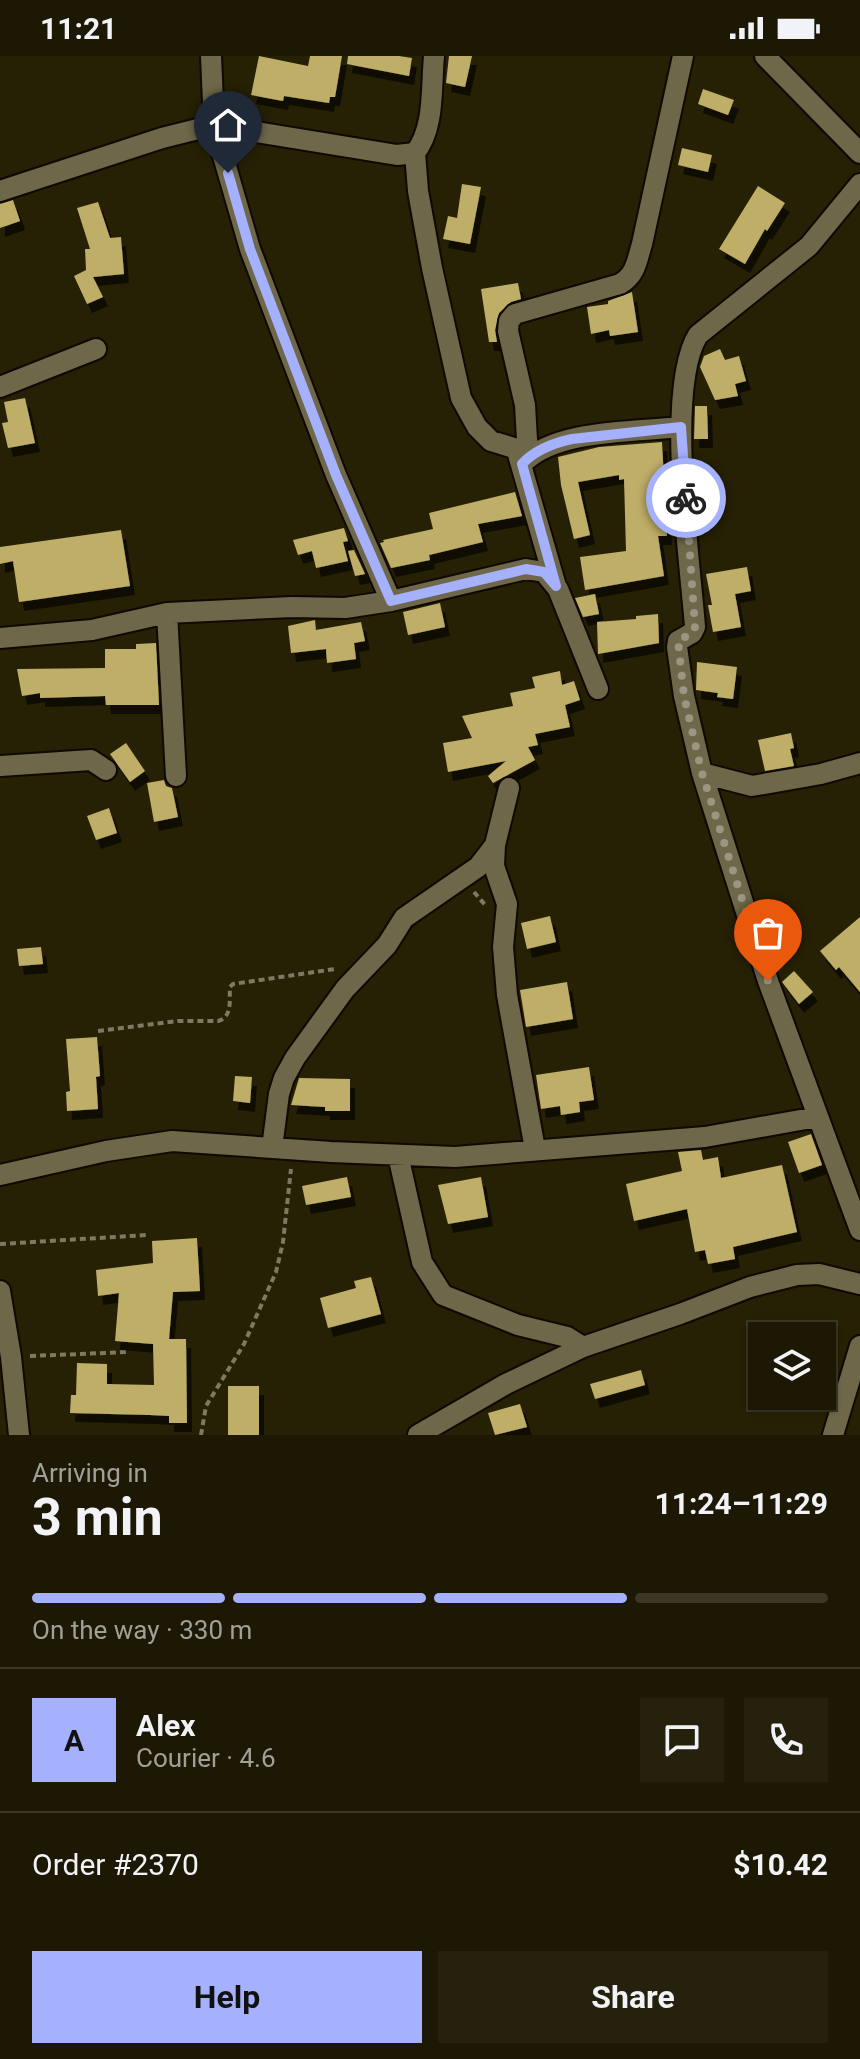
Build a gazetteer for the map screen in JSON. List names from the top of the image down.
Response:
{
  "page": {
    "status": "11:21",
    "heading": ["3 min", "Arriving in", "11:24–11:29"],
    "panel": [
      "Alex",
      "Courier · 4.6",
      "Order #2370",
      "$10.42"
    ],
    "bar": "On the way · 330 m",
    "round": "A",
    "buttons": ["Help", "Share"]
  }
}
